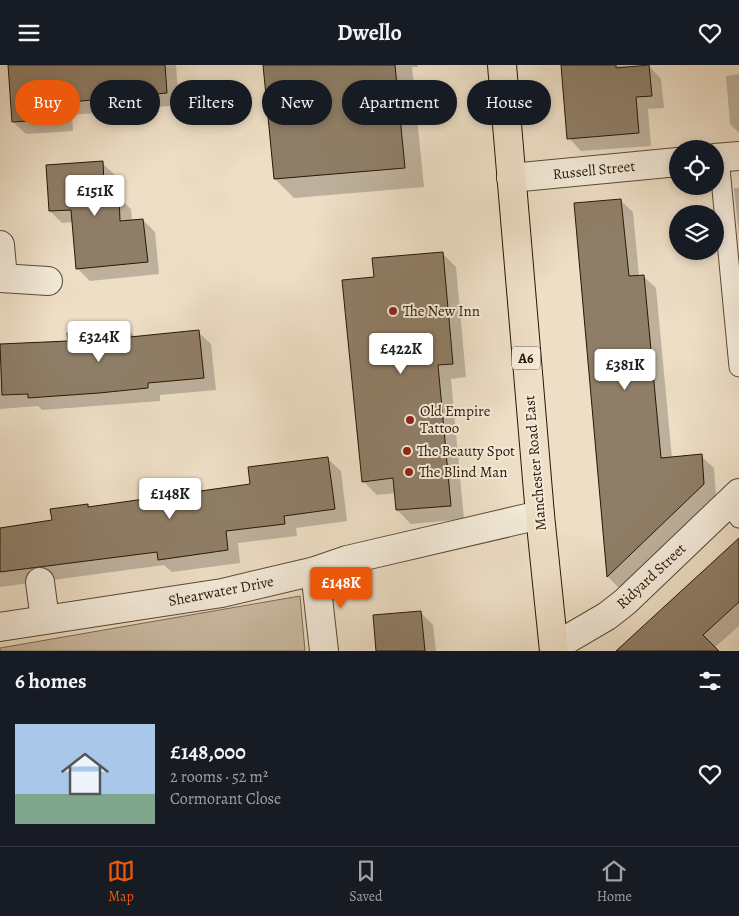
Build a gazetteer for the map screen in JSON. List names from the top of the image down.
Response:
{
  "streets": {
    "main road": ["A6", "Manchester Road East"],
    "street": ["Russell Street", "Ridyard Street", "Shearwater Drive"]
  },
  "crossings": [
    ["Russell Street", "Manchester Road East"],
    ["Manchester Road East", "Ridyard Street"],
    ["Manchester Road East", "Shearwater Drive"]
  ],
  "places": [
    "The New Inn",
    "Old Empire Tattoo",
    "The Beauty Spot",
    "The Blind Man"
  ],
  "page": {
    "header": "Dwello",
    "chip": [
      "Buy",
      "Rent",
      "Filters",
      "New",
      "Apartment",
      "House"
    ],
    "price": [
      "£151K",
      "£324K",
      "£422K",
      "£381K",
      "£148K",
      "£148K"
    ],
    "heading": "6 homes",
    "list": [
      {
        "name": "£148,000",
        "note": "2 rooms · 52 m² · Cormorant Close"
      }
    ],
    "tabs": ["Map", "Saved", "Home"]
  }
}
